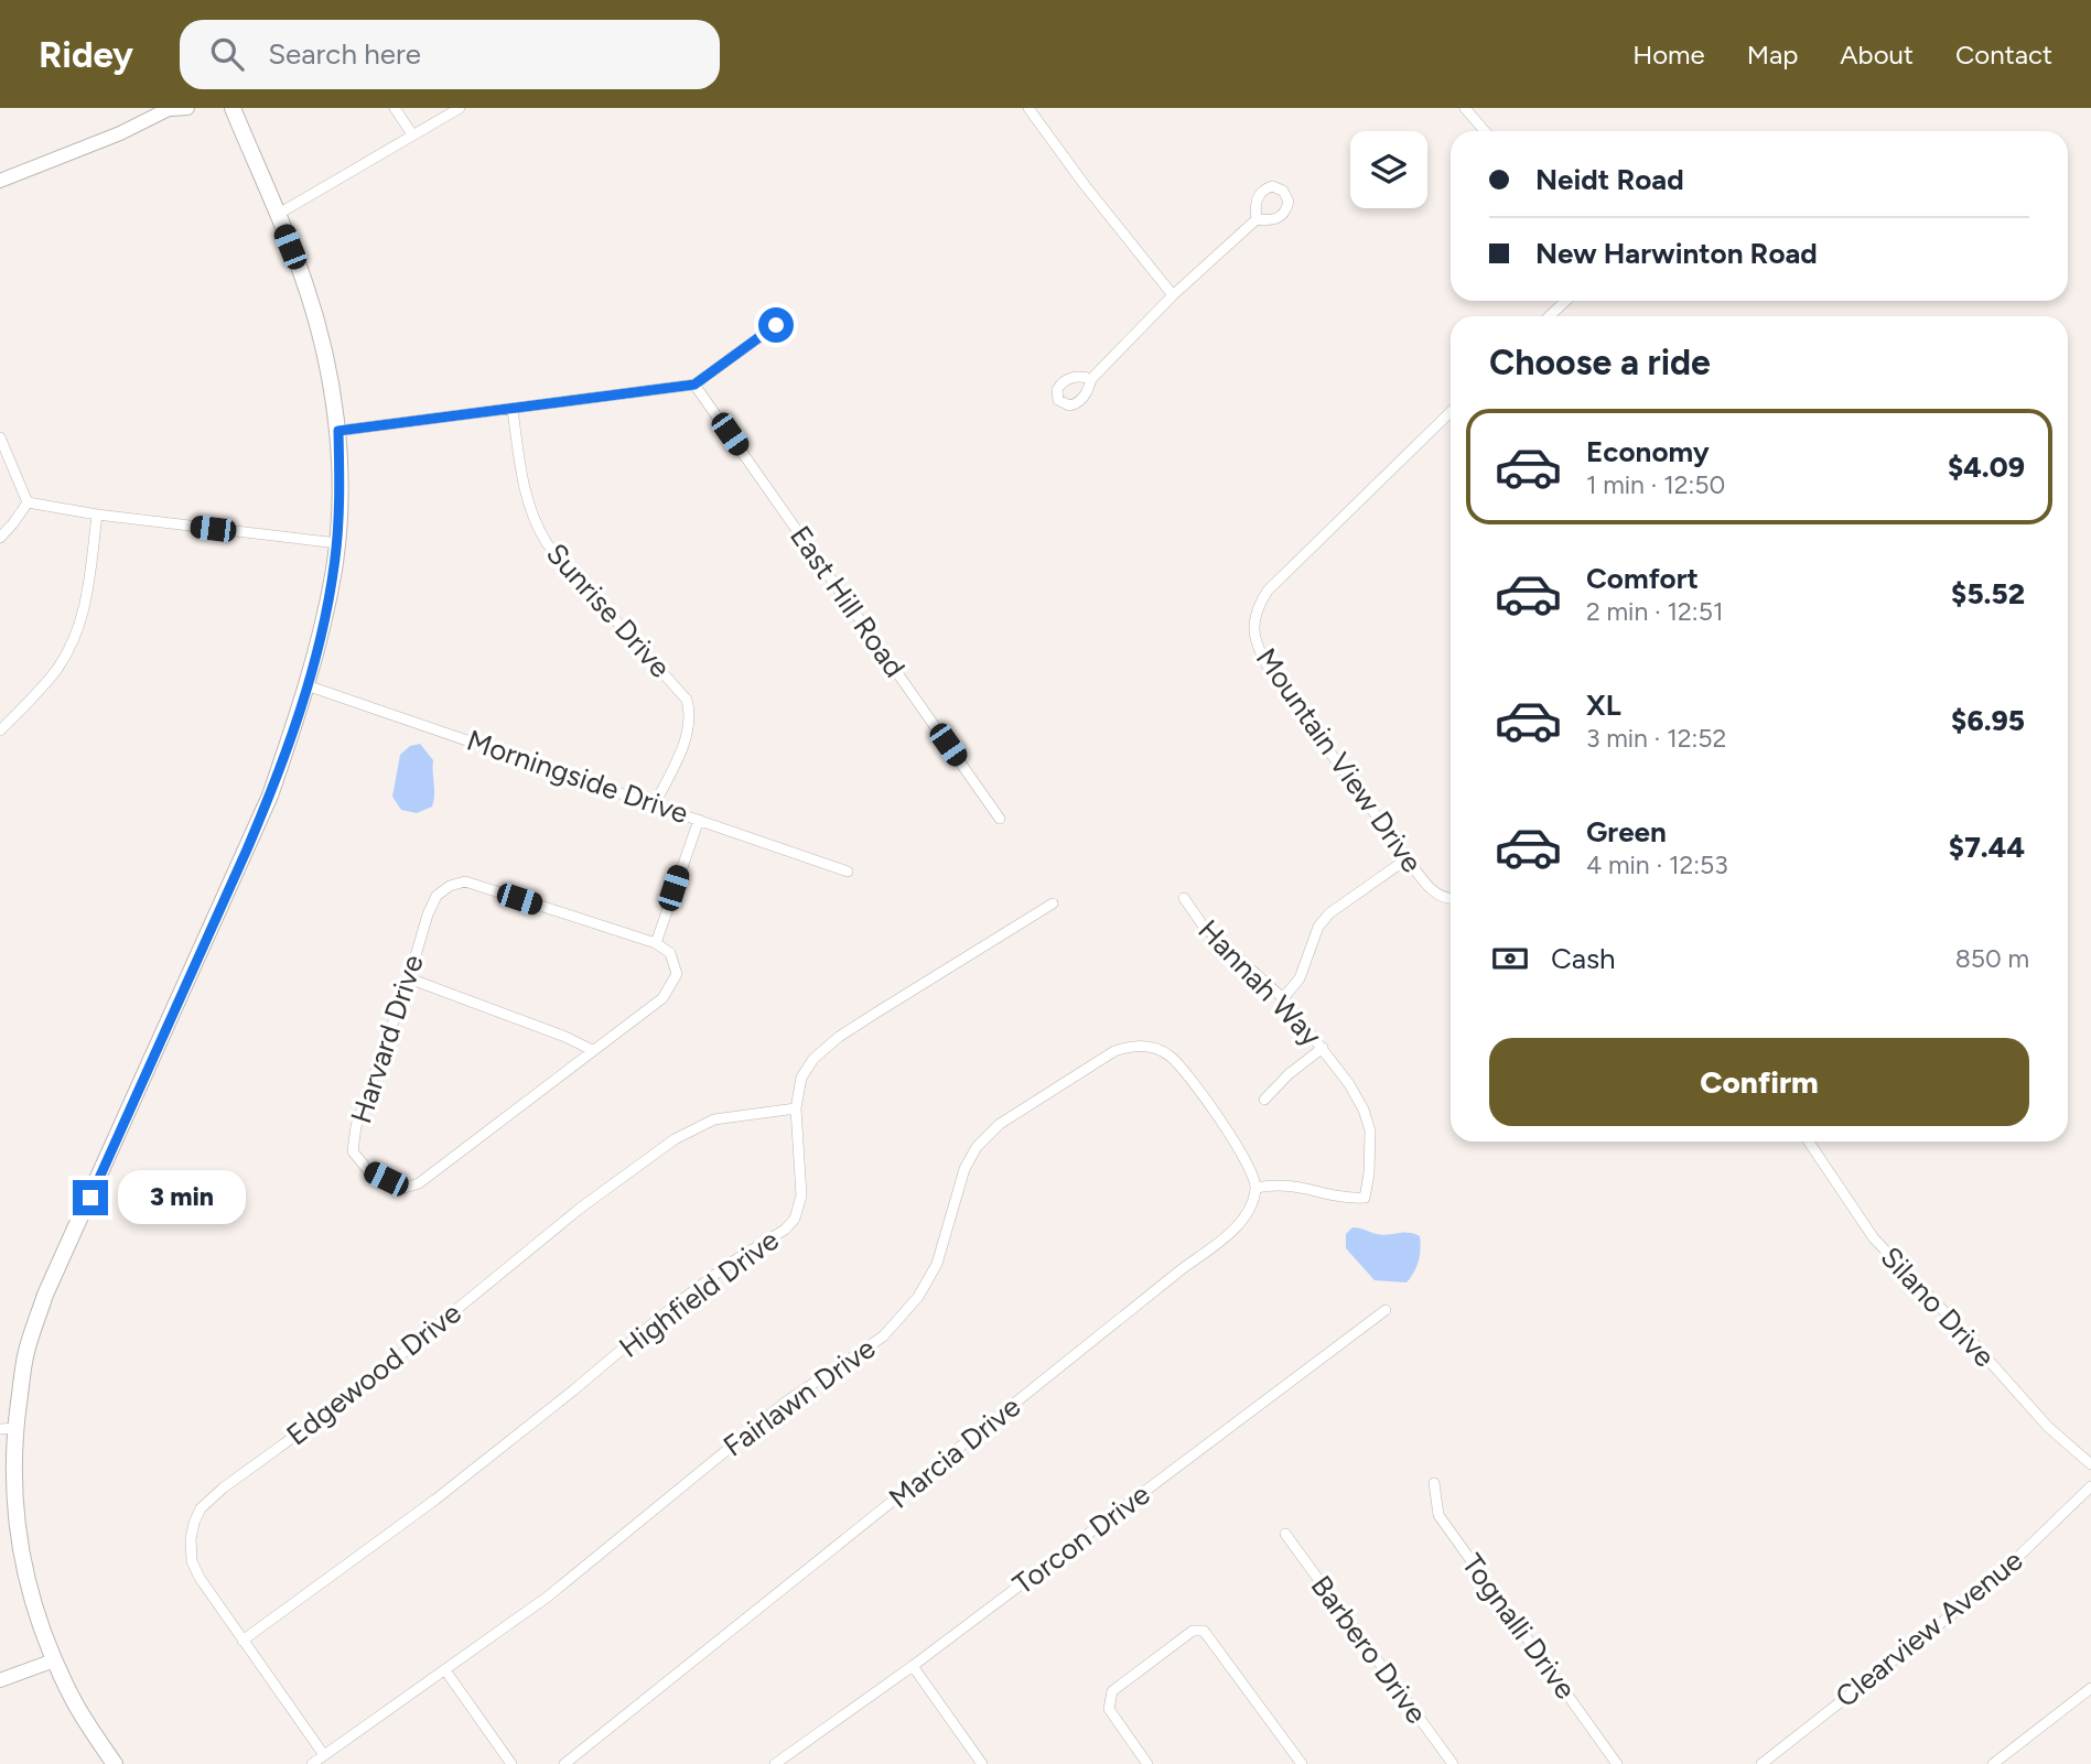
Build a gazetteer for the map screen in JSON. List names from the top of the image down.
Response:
{
  "streets": {
    "street": [
      "East Hill Road",
      "Sunrise Drive",
      "Mountain View Drive",
      "Morningside Drive",
      "Hannah Way",
      "Harvard Drive",
      "Highfield Drive",
      "Silano Drive",
      "Edgewood Drive",
      "Fairlawn Drive",
      "Marcia Drive",
      "Torcon Drive",
      "Tognalli Drive",
      "Clearview Avenue",
      "Barbero Drive"
    ]
  },
  "crossings": [
    ["Sunrise Drive", "Morningside Drive"],
    ["Hannah Way", "Fairlawn Drive"],
    ["Hannah Way", "Marcia Drive"],
    ["Highfield Drive", "Edgewood Drive"],
    ["Edgewood Drive", "Fairlawn Drive"],
    ["Fairlawn Drive", "Marcia Drive"]
  ],
  "page": {
    "header": "Ridey",
    "search": "Search here",
    "nav": [
      "Home",
      "Map",
      "About",
      "Contact"
    ],
    "banner": ["Neidt Road", "New Harwinton Road"],
    "heading": "Choose a ride",
    "list": [
      {
        "name": "Economy",
        "note": "1 min · 12:50",
        "value": "$4.09"
      },
      {
        "name": "Comfort",
        "note": "2 min · 12:51",
        "value": "$5.52"
      },
      {
        "name": "XL",
        "note": "3 min · 12:52",
        "value": "$6.95"
      },
      {
        "name": "Green",
        "note": "4 min · 12:53",
        "value": "$7.44"
      }
    ],
    "pay": ["Cash", "850 m"],
    "buttons": "Confirm",
    "bubble": "3 min"
  }
}
